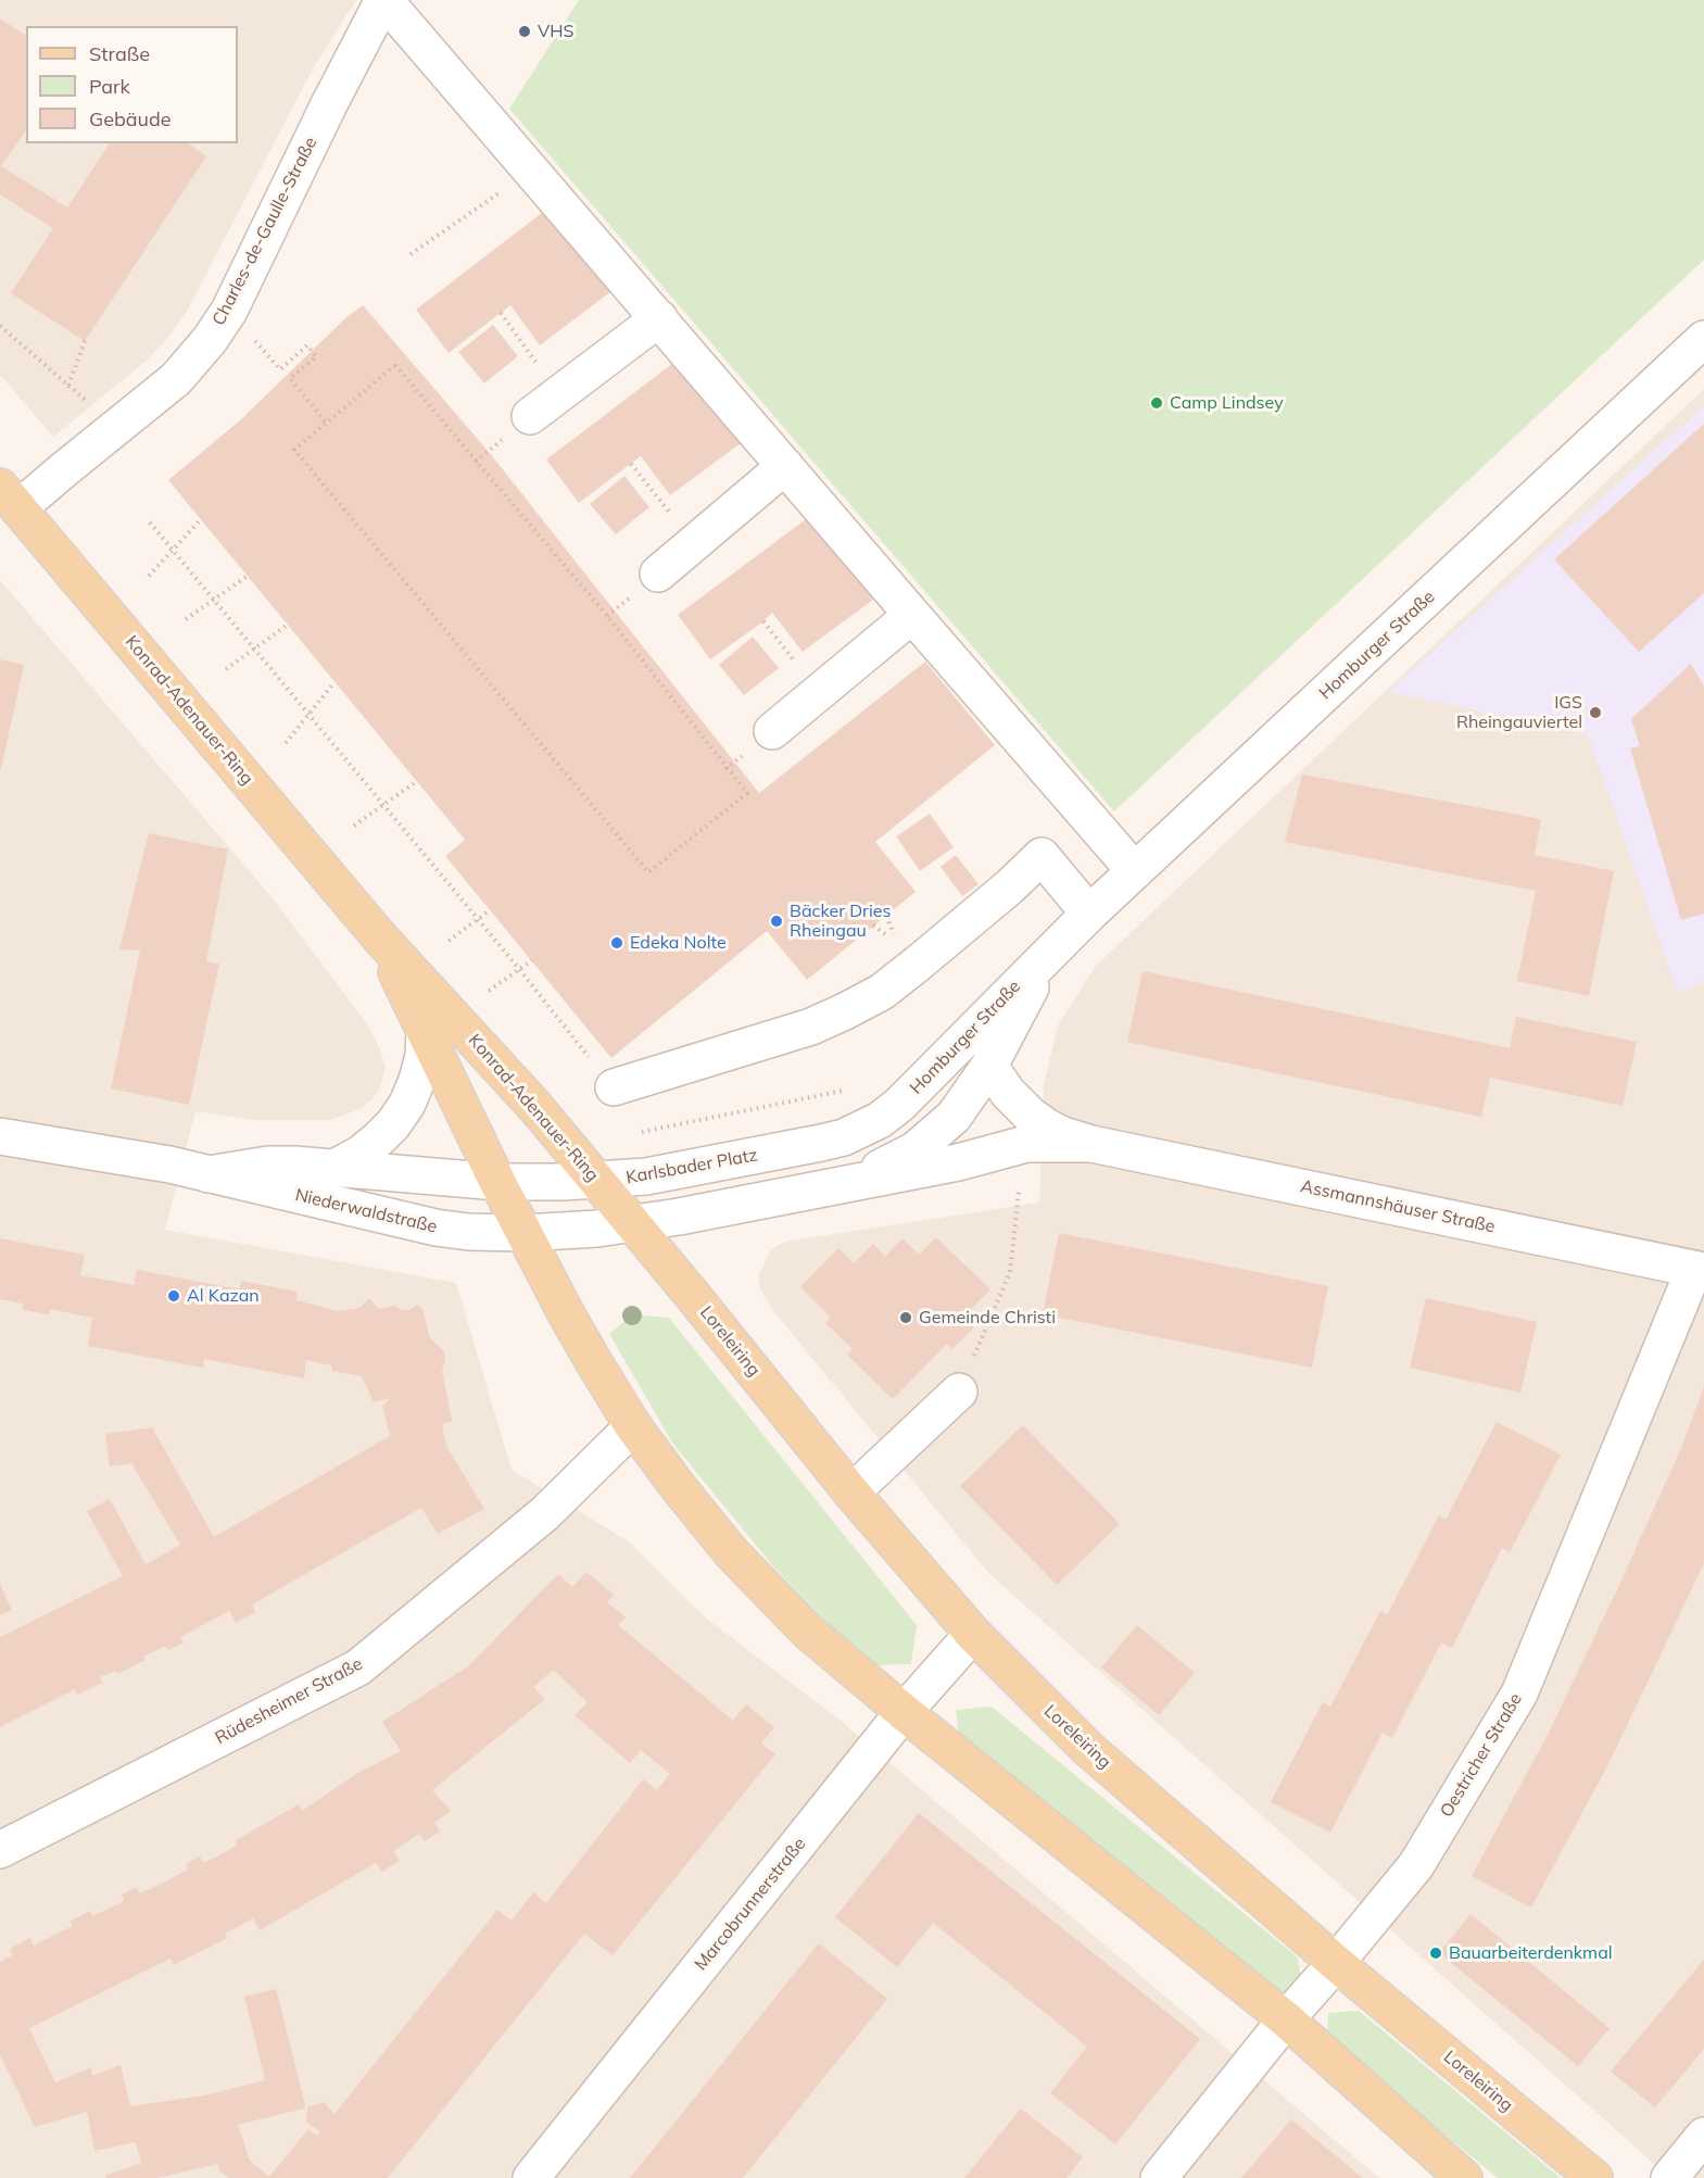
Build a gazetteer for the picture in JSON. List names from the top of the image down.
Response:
{
  "streets": {
    "main road": ["Konrad-Adenauer-Ring", "Loreleiring"],
    "street": [
      "Charles-de-Gaulle-Straße",
      "Homburger Straße",
      "Karlsbader Platz",
      "Assmannshäuser Straße",
      "Niederwaldstraße",
      "Rüdesheimer Straße",
      "Oestricher Straße",
      "Marcobrunnerstraße"
    ]
  },
  "crossings": [
    ["Charles-de-Gaulle-Straße", "Konrad-Adenauer-Ring"],
    ["Homburger Straße", "Karlsbader Platz"],
    ["Homburger Straße", "Assmannshäuser Straße"],
    ["Konrad-Adenauer-Ring", "Karlsbader Platz"],
    ["Konrad-Adenauer-Ring", "Niederwaldstraße"],
    ["Konrad-Adenauer-Ring", "Loreleiring"],
    ["Karlsbader Platz", "Niederwaldstraße"],
    ["Assmannshäuser Straße", "Oestricher Straße"],
    ["Loreleiring", "Oestricher Straße"],
    ["Loreleiring", "Marcobrunnerstraße"]
  ],
  "places": [
    "VHS",
    "Camp Lindsey",
    "IGS Rheingauviertel",
    "Bäcker Dries Rheingau",
    "Edeka Nolte",
    "Al Kazan",
    "Gemeinde Christi",
    "Bauarbeiterdenkmal"
  ],
  "legend": ["Straße", "Park", "Gebäude"]
}
